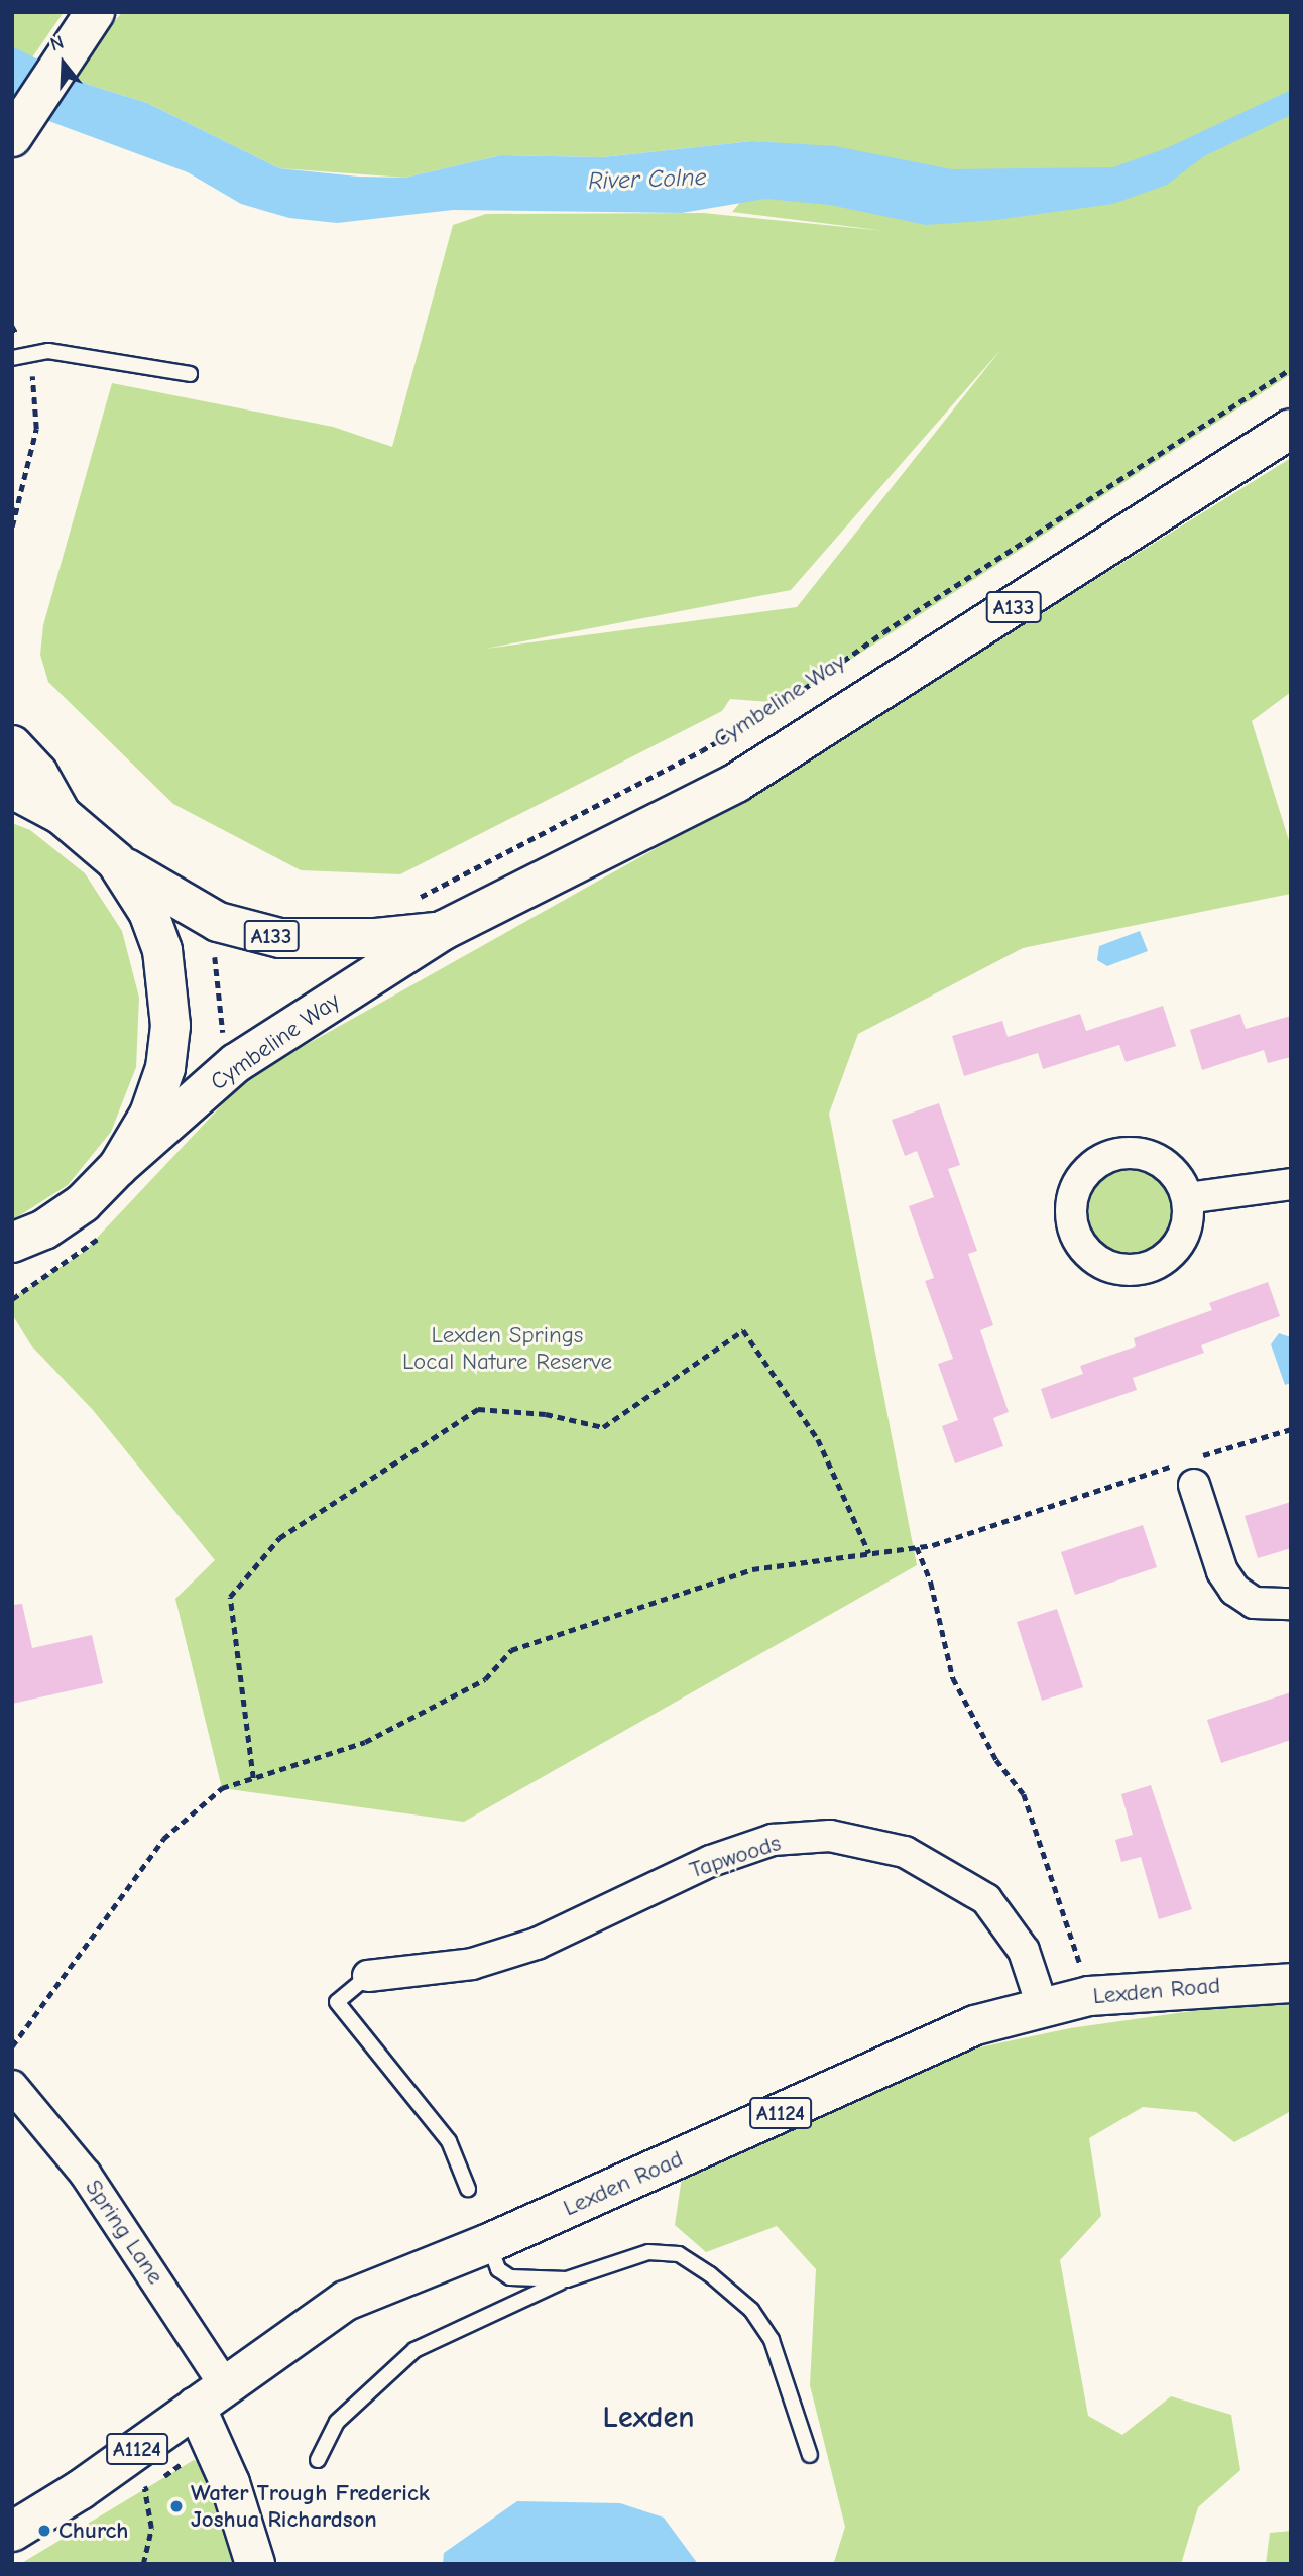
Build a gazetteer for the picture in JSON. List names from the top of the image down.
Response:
{
  "streets": {
    "main road": [
      "A133",
      "Cymbeline Way",
      "Lexden Road",
      "A1124"
    ],
    "street": ["Tapwoods", "Spring Lane"]
  },
  "crossings": [
    ["Tapwoods", "Lexden Road"],
    ["Lexden Road", "Spring Lane"]
  ],
  "districts": ["Lexden"],
  "water": ["River Colne"],
  "parks": ["Lexden Springs Local Nature Reserve"],
  "places": ["Water Trough Frederick Joshua Richardson", "Church"],
  "north": "top"
}
